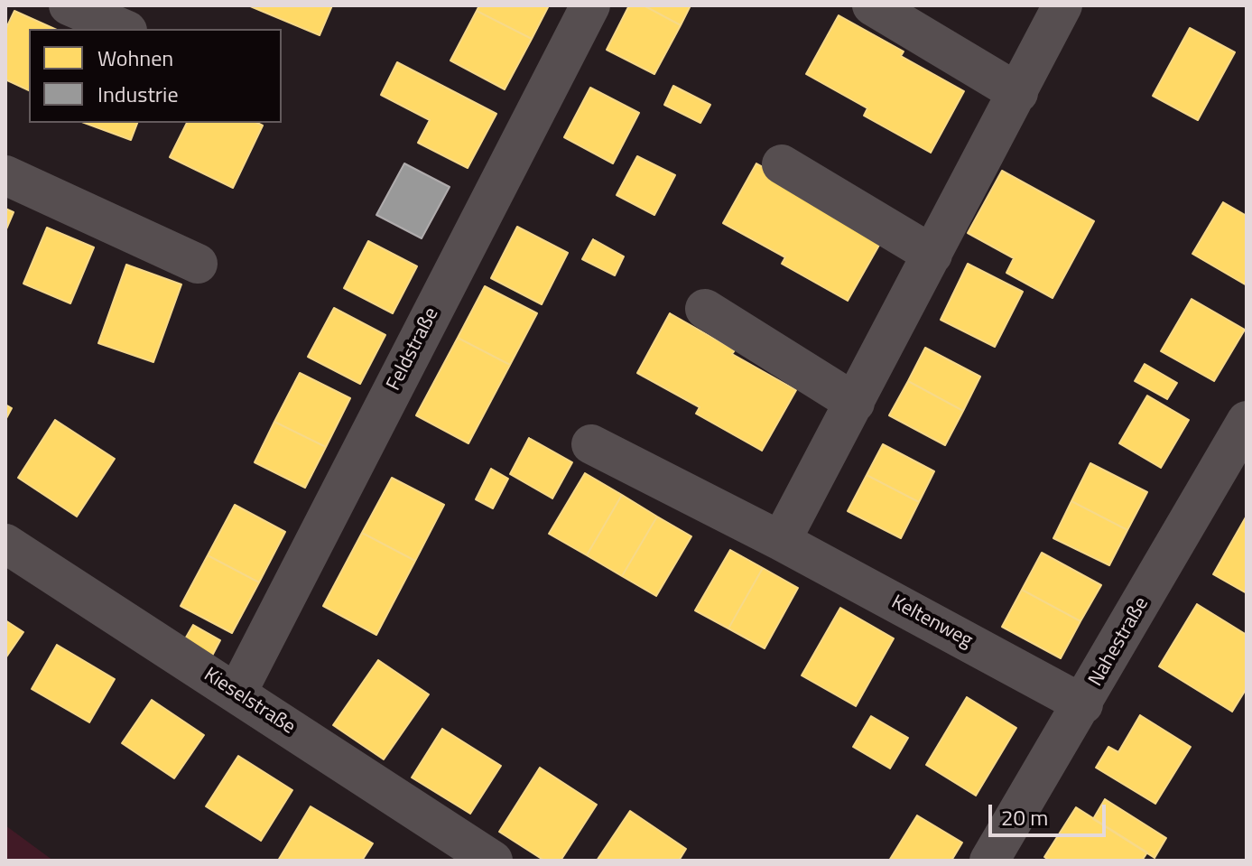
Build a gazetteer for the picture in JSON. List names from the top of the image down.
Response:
{
  "streets": {
    "street": [
      "Feldstraße",
      "Keltenweg",
      "Nahestraße",
      "Kieselstraße"
    ]
  },
  "crossings": [
    ["Feldstraße", "Kieselstraße"],
    ["Keltenweg", "Nahestraße"]
  ],
  "legend": ["Wohnen", "Industrie"],
  "scale_bar": "20 m"
}
